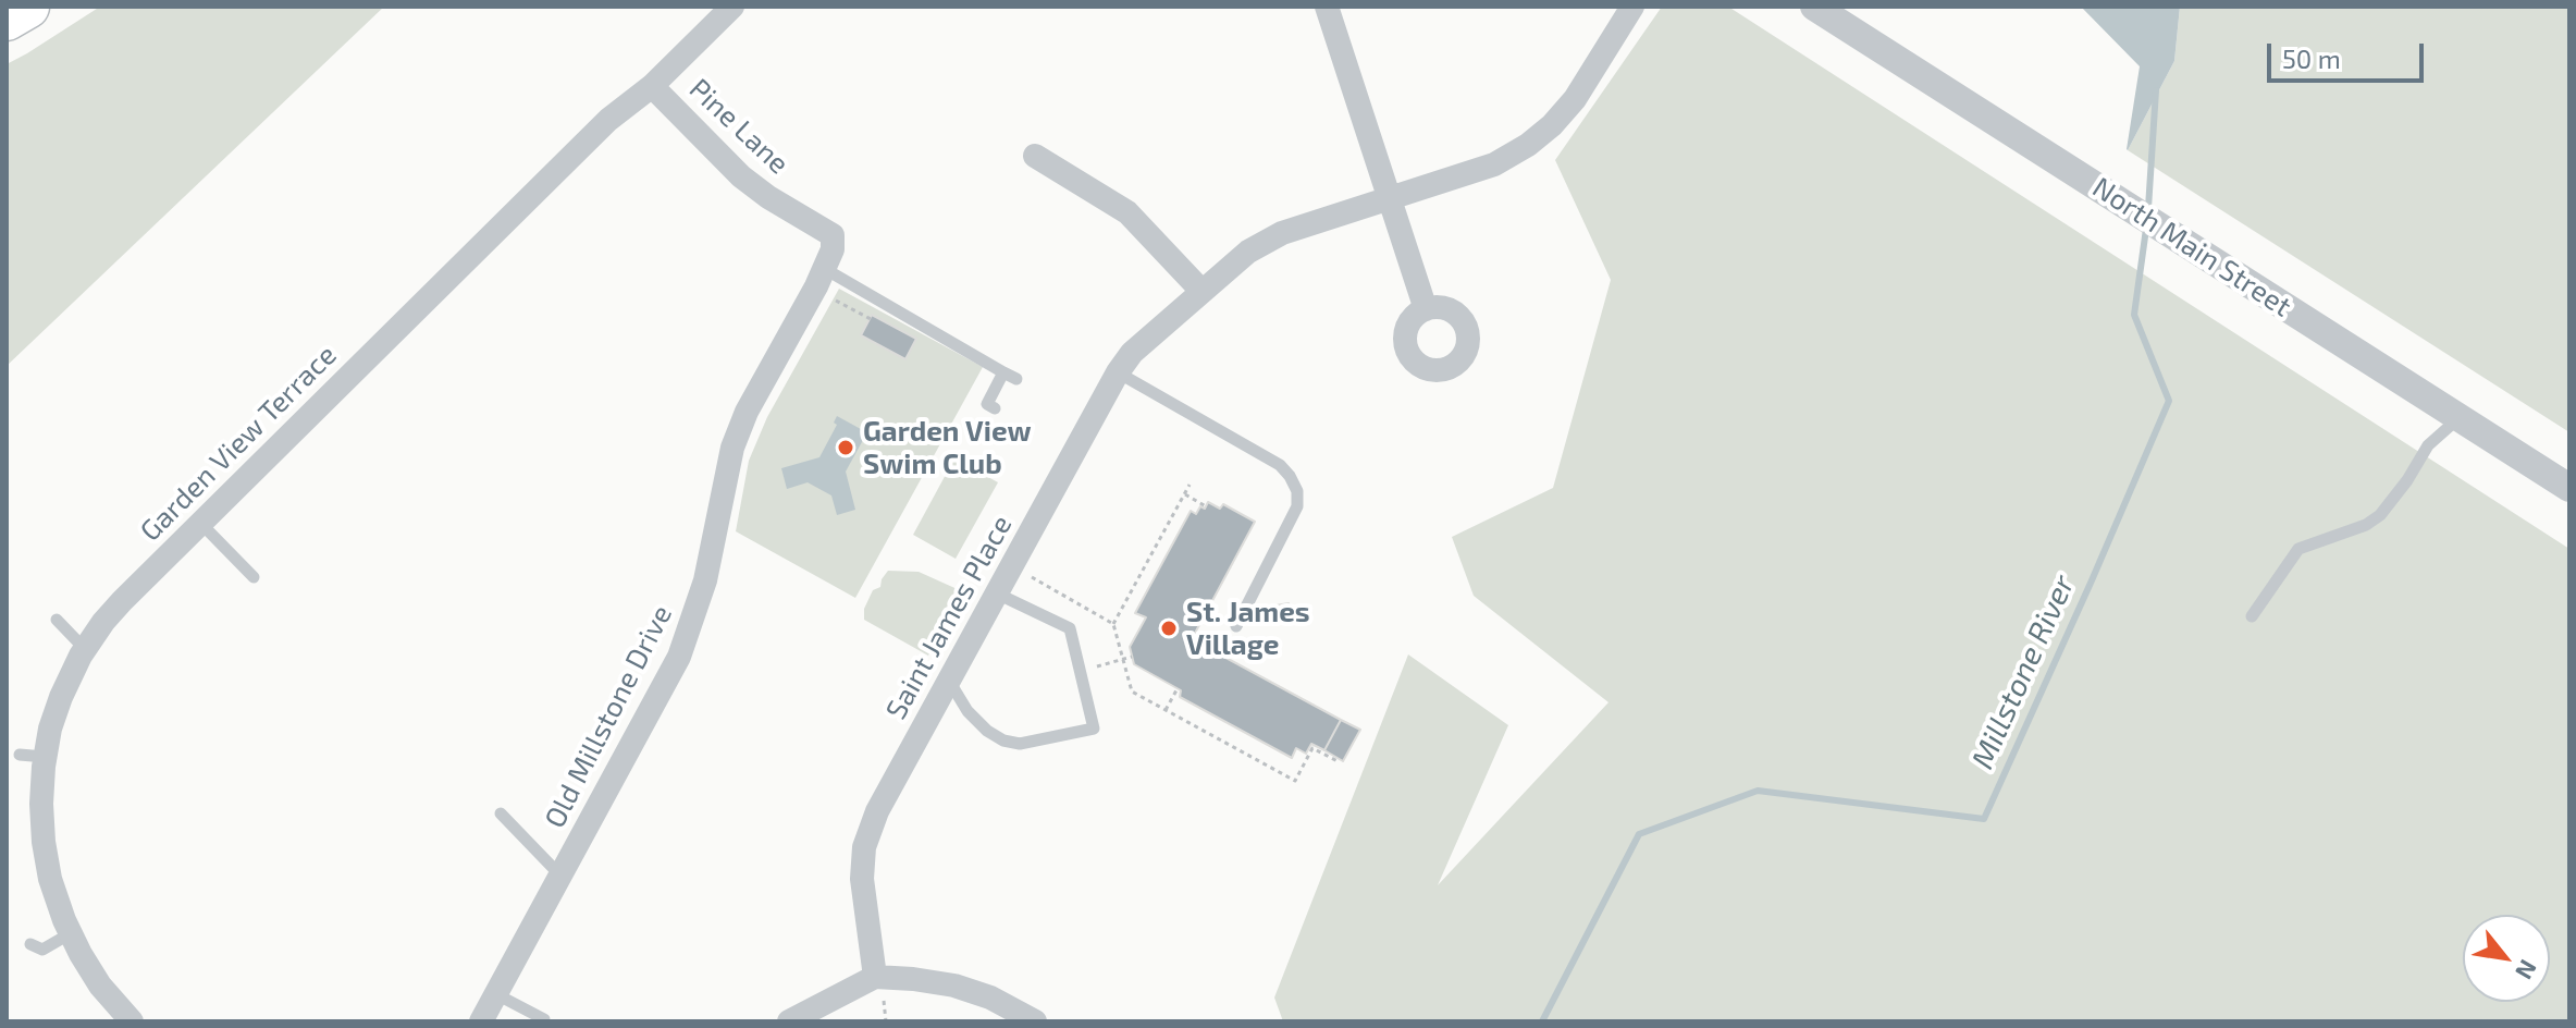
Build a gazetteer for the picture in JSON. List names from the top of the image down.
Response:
{
  "streets": {
    "street": [
      "Pine Lane",
      "North Main Street",
      "Garden View Terrace",
      "Saint James Place",
      "Old Millstone Drive"
    ]
  },
  "crossings": [
    ["Pine Lane", "Garden View Terrace"],
    ["Pine Lane", "Old Millstone Drive"]
  ],
  "water": ["Millstone River"],
  "places": ["Garden View Swim Club", "St. James Village"],
  "scale_bar": "50 m",
  "north": "bottom right"
}
